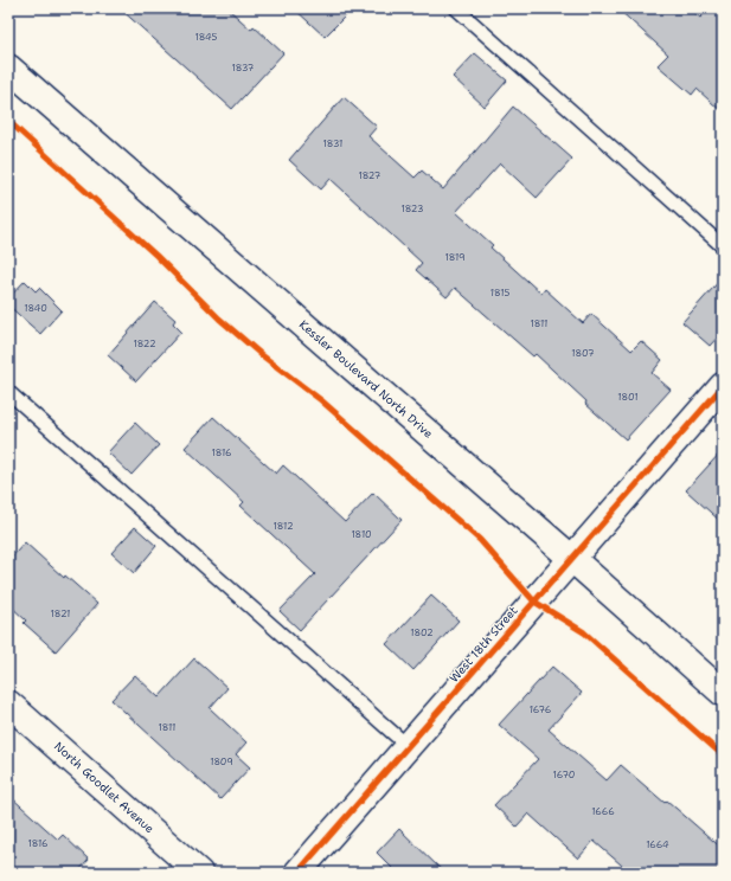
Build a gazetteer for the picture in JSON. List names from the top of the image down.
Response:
{
  "streets": {
    "main road": ["Kessler Boulevard North Drive", "West 18th Street", "North Goodlet Avenue"]
  },
  "crossings": [
    ["Kessler Boulevard North Drive", "West 18th Street"]
  ],
  "house_numbers": [
    "1845",
    "1837",
    "1831",
    "1827",
    "1823",
    "1819",
    "1815",
    "1840",
    "1811",
    "1822",
    "1807",
    "1801",
    "1816",
    "1812",
    "1810",
    "1821",
    "1802",
    "1676",
    "1811",
    "1809",
    "1670",
    "1666",
    "1816",
    "1664"
  ]
}
